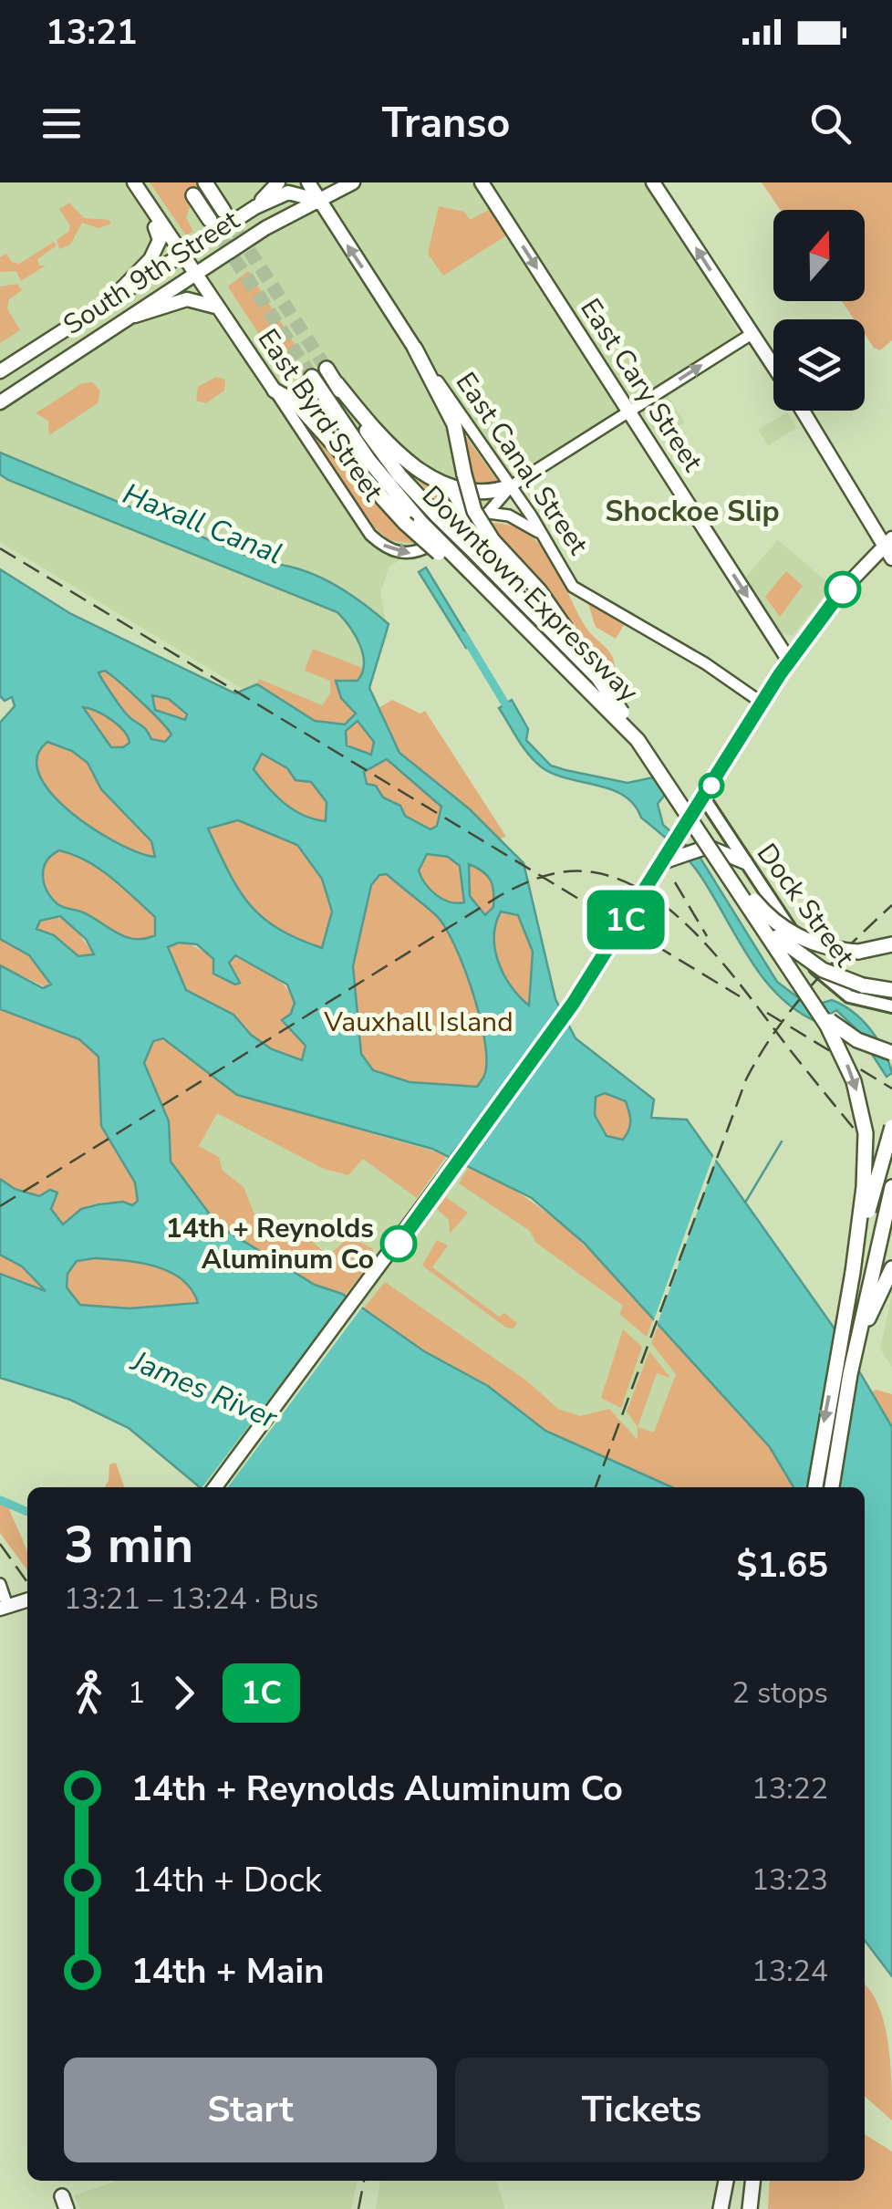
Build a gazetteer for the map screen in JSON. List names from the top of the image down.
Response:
{
  "streets": {
    "highway": ["Downtown Expressway"],
    "main road": [
      "South 9th Street",
      "East Cary Street",
      "East Byrd Street",
      "East Canal Street",
      "Dock Street"
    ]
  },
  "crossings": [
    ["South 9th Street", "East Byrd Street"],
    ["South 9th Street", "East Canal Street"],
    ["East Cary Street", "East Byrd Street"],
    ["East Byrd Street", "East Canal Street"]
  ],
  "one_way": ["East Cary Street"],
  "districts": ["Shockoe Slip"],
  "water": ["Haxall Canal", "James River"],
  "parks": ["Vauxhall Island"],
  "places": ["14th + Reynolds Aluminum Co"],
  "lines": ["bus line 1C"],
  "north": "top",
  "page": {
    "status": "13:21",
    "header": "Transo",
    "on_map": "1C",
    "heading": ["3 min", "13:21 – 13:24 · Bus", "$1.65"],
    "legs": ["1", "1C", "2 stops"],
    "list": [
      {
        "name": "14th + Reynolds Aluminum Co",
        "value": "13:22"
      },
      {
        "name": "14th + Dock",
        "value": "13:23"
      },
      {
        "name": "14th + Main",
        "value": "13:24"
      }
    ],
    "buttons": ["Start", "Tickets"]
  }
}
